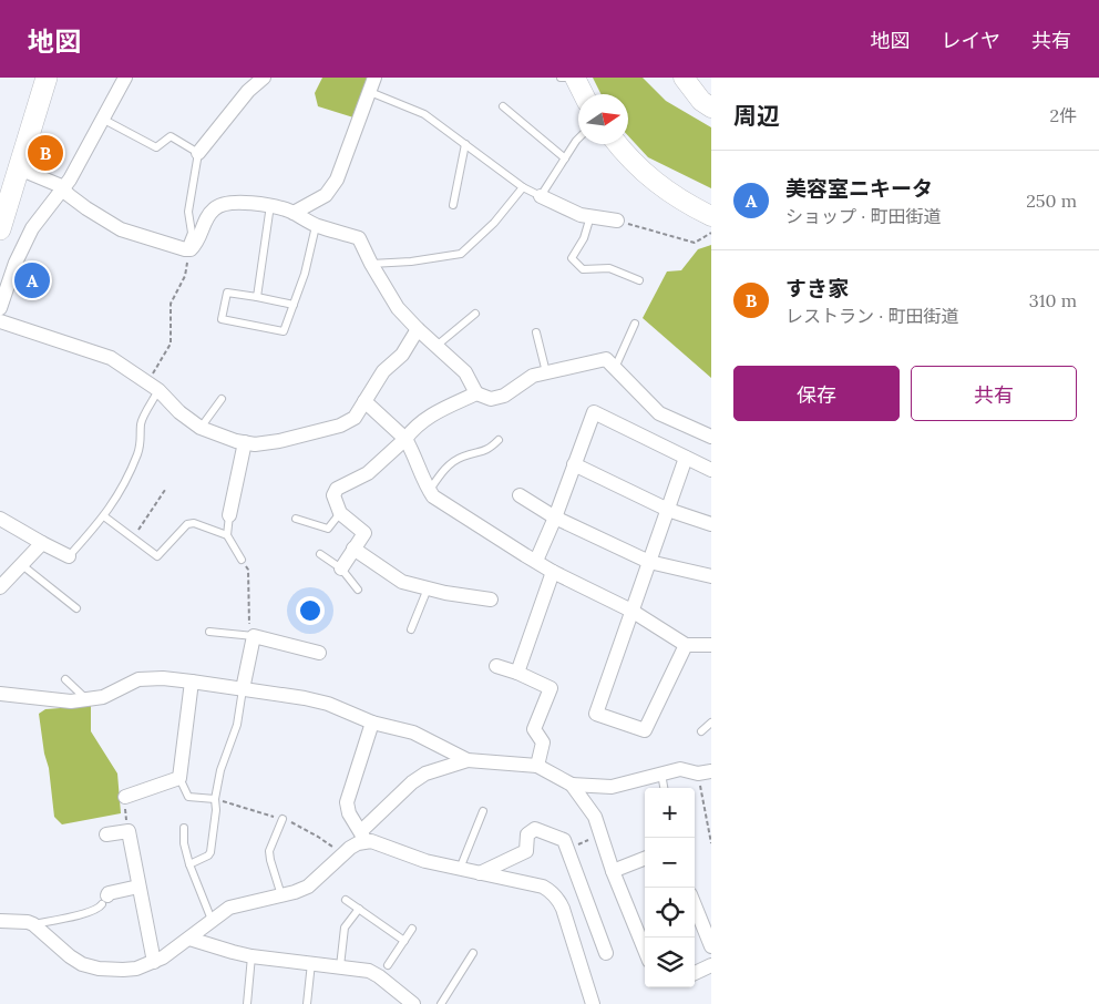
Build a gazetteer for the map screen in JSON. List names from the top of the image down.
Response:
{
  "north": "right",
  "page": {
    "header": "地図",
    "nav": ["地図", "レイヤ", "共有"],
    "heading": ["周辺", "2件"],
    "pins": ["B", "A"],
    "list": [
      {
        "mark": "A",
        "name": "美容室ニキータ",
        "note": "ショップ · 町田街道",
        "value": "250 m"
      },
      {
        "mark": "B",
        "name": "すき家",
        "note": "レストラン · 町田街道",
        "value": "310 m"
      }
    ],
    "buttons": ["保存", "共有"],
    "map_buttons": ["+", "−"]
  }
}
